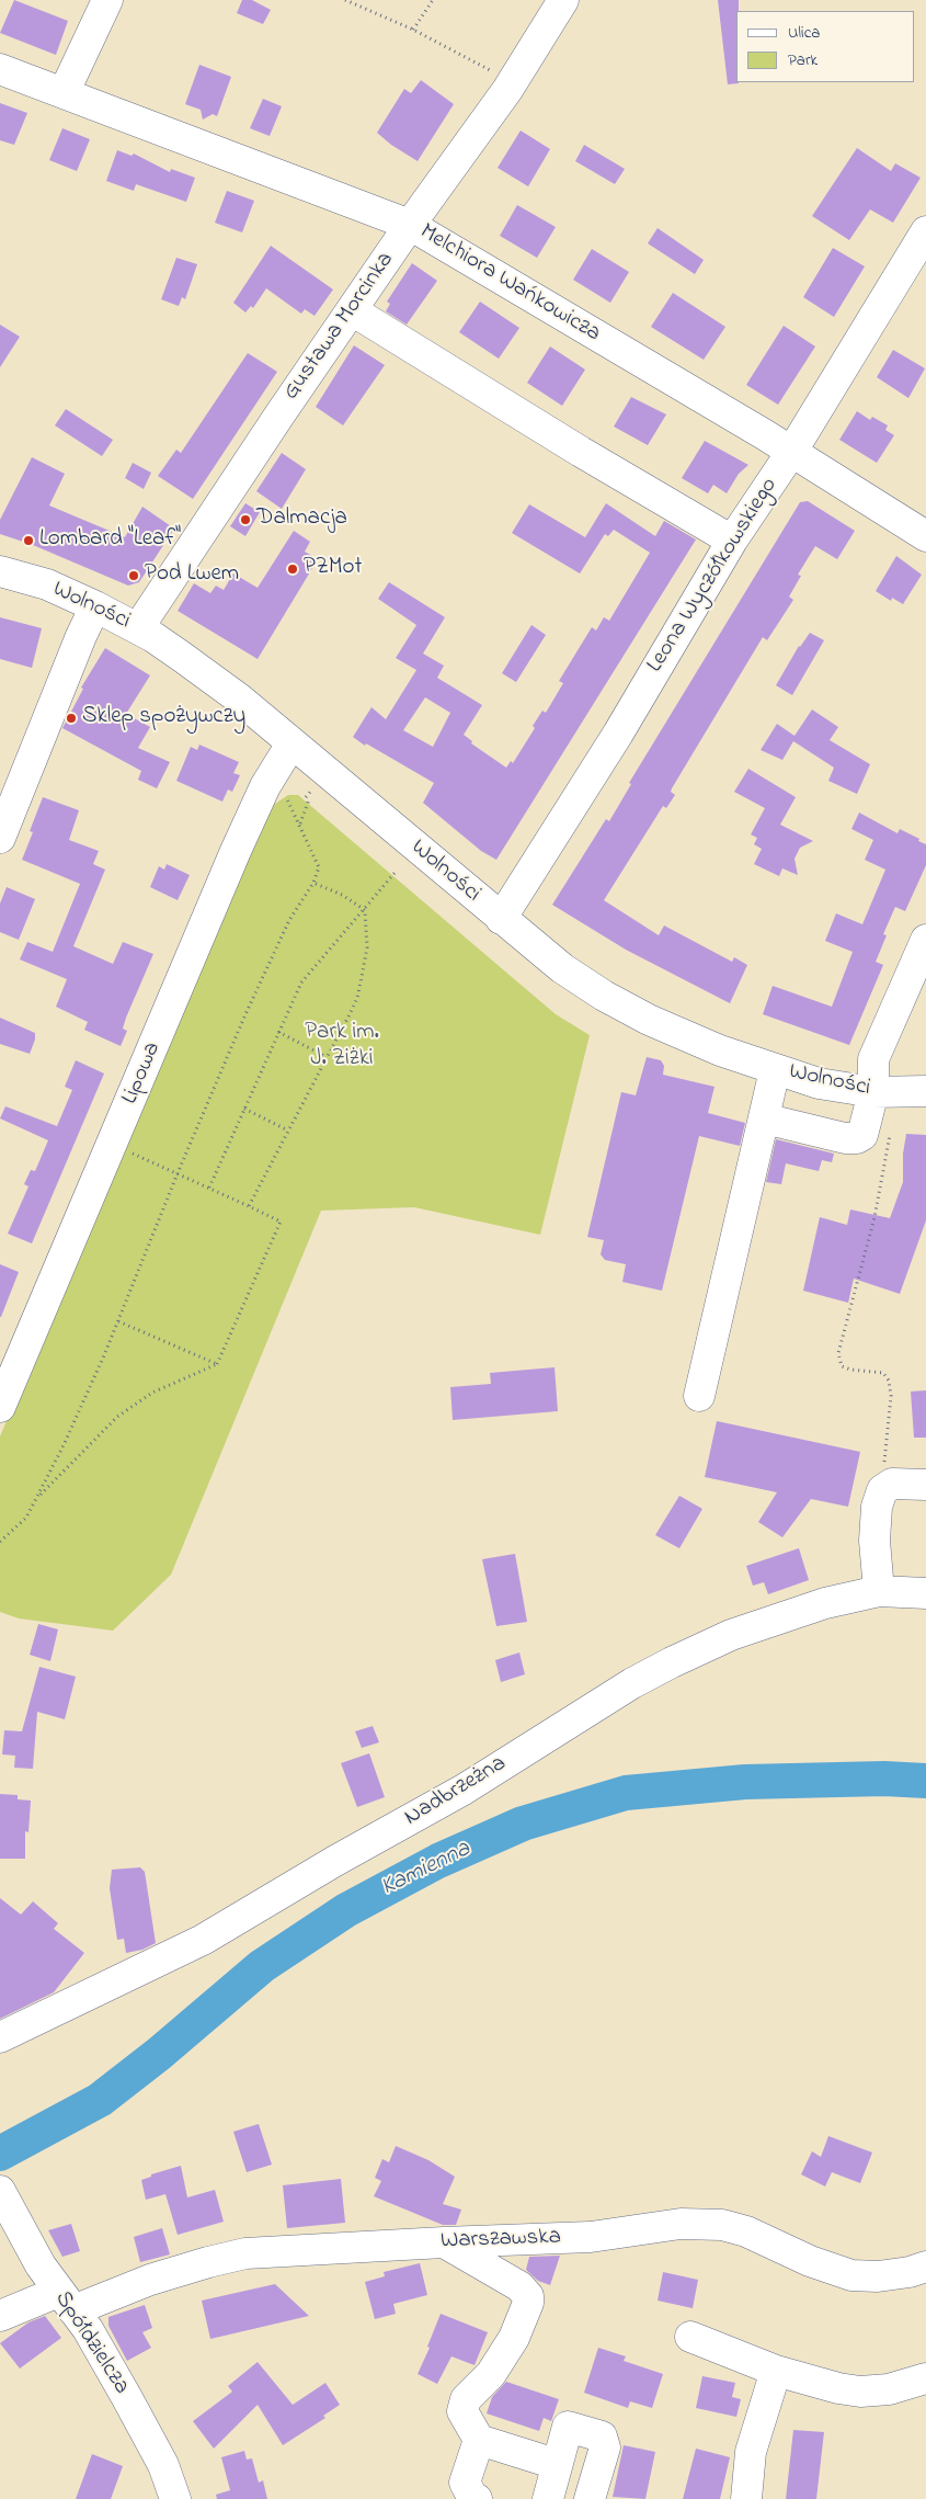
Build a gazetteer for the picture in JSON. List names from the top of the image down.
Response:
{
  "streets": {
    "street": [
      "Melchiora Wańkowicza",
      "Gustawa Morcinka",
      "Leona Wyczółkowskiego",
      "Wolności",
      "Lipowa",
      "Nadbrzeżna",
      "Warszawska",
      "Spółdzielcza"
    ]
  },
  "crossings": [
    ["Melchiora Wańkowicza", "Gustawa Morcinka"],
    ["Melchiora Wańkowicza", "Leona Wyczółkowskiego"],
    ["Gustawa Morcinka", "Wolności"],
    ["Leona Wyczółkowskiego", "Wolności"],
    ["Wolności", "Lipowa"],
    ["Warszawska", "Spółdzielcza"]
  ],
  "water": ["Kamienna"],
  "parks": ["Park im. J. Ziżki"],
  "places": [
    "Dalmacja",
    "Lombard \"Leaf\"",
    "PZMot",
    "Pod Lwem",
    "Sklep spożywczy"
  ],
  "legend": ["Ulica", "Park"]
}
